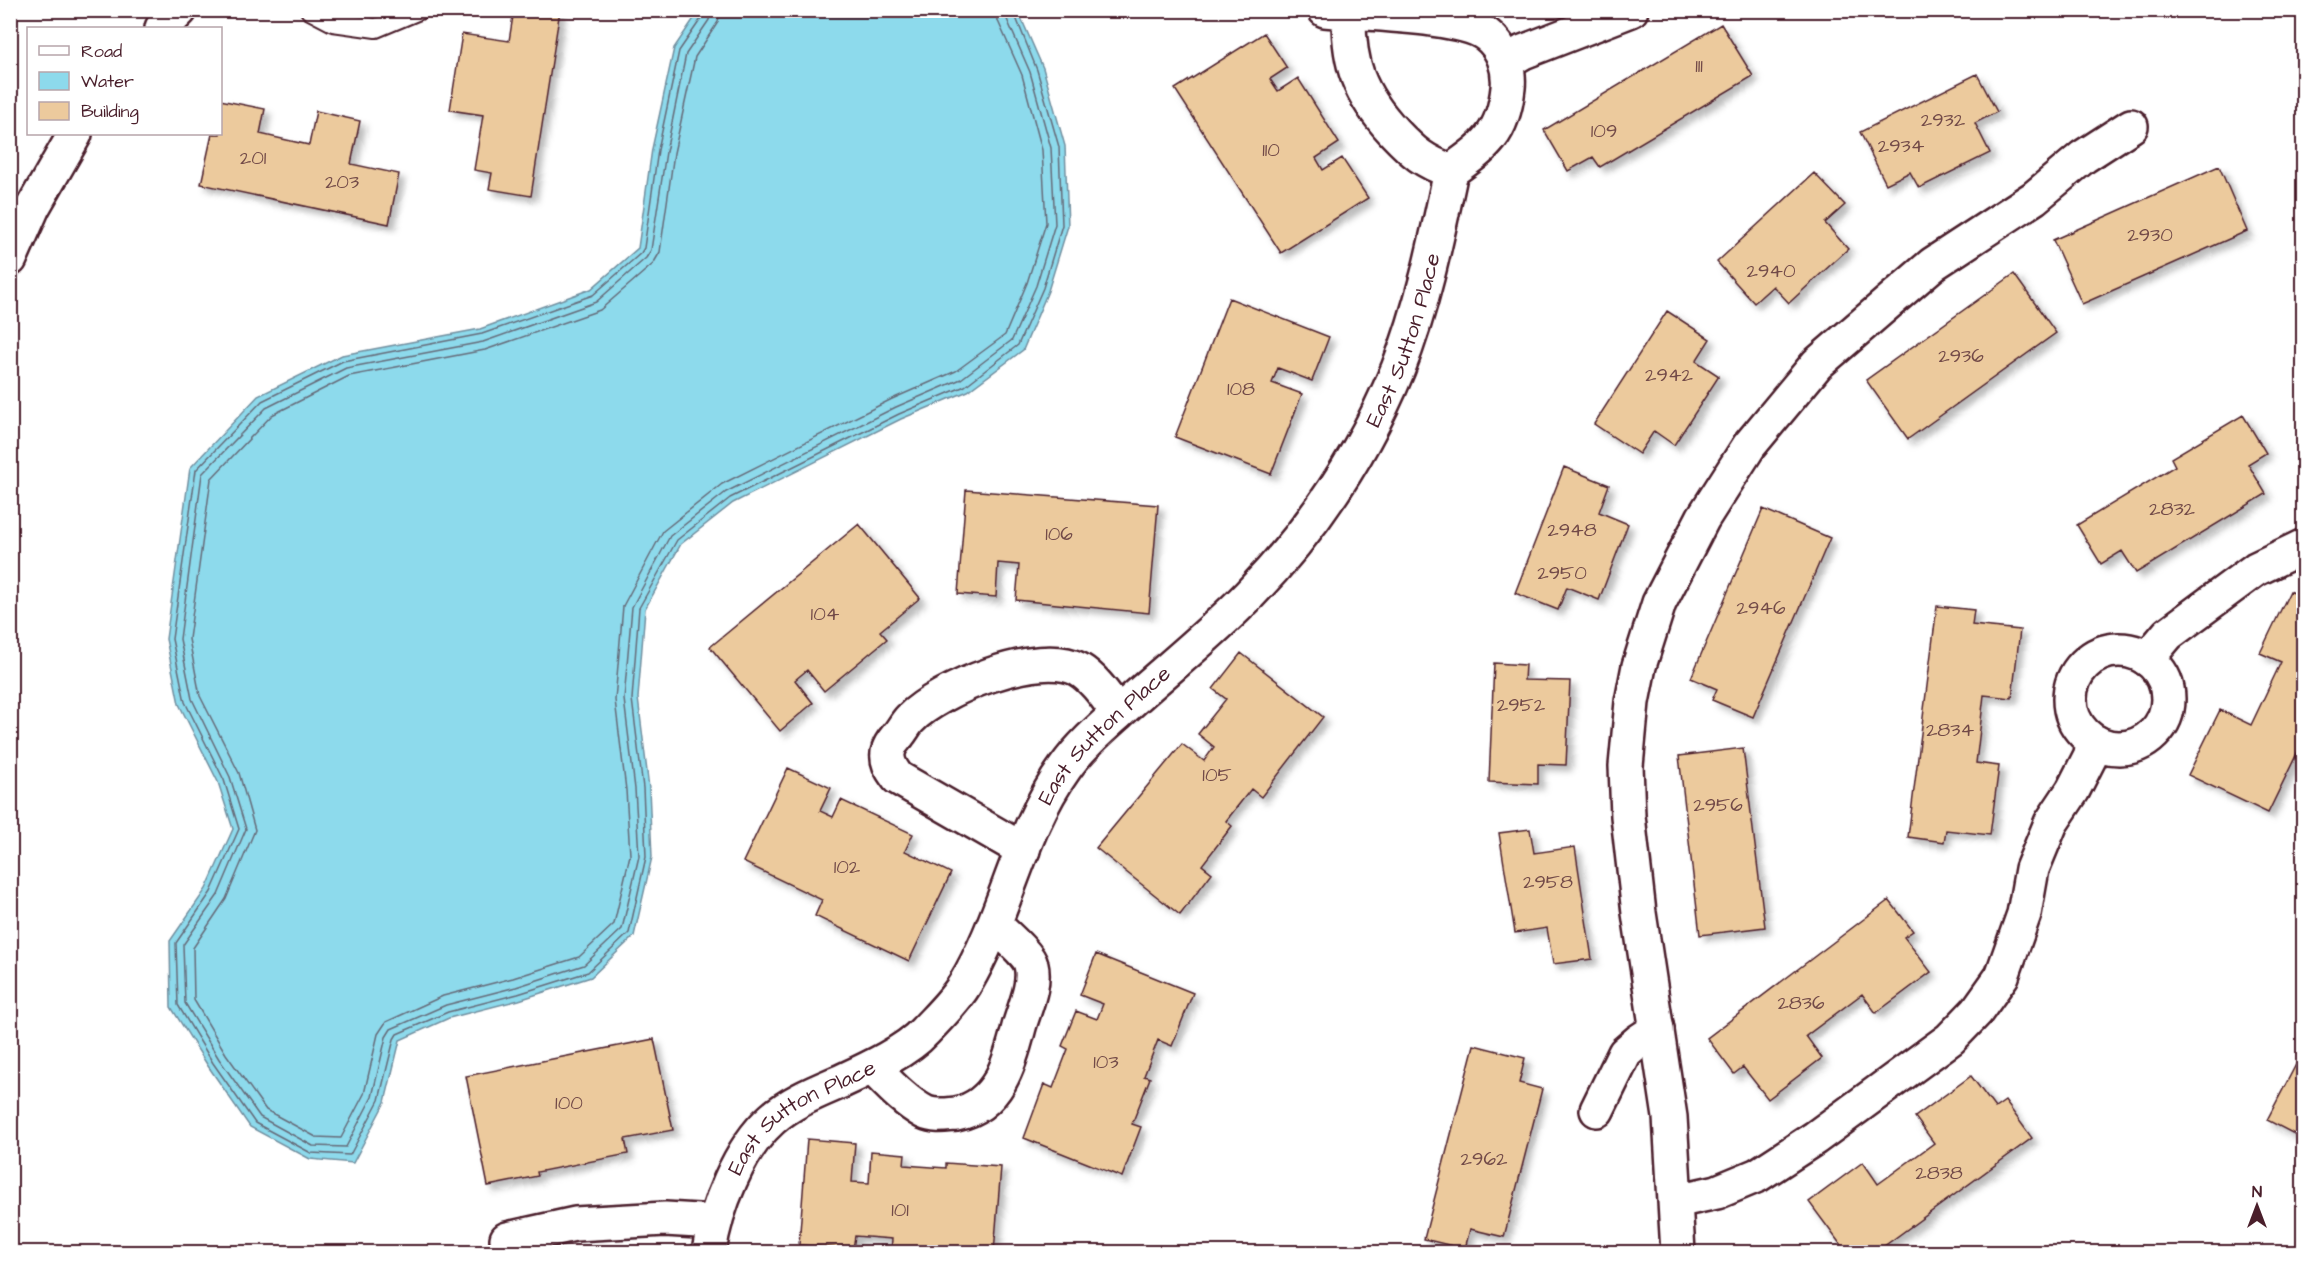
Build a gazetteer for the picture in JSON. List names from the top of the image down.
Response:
{
  "streets": {
    "street": ["East Sutton Place"]
  },
  "house_numbers": [
    "111",
    "2932",
    "109",
    "2934",
    "110",
    "201",
    "203",
    "2930",
    "2940",
    "2936",
    "2942",
    "108",
    "2832",
    "2948",
    "106",
    "2950",
    "2946",
    "104",
    "2952",
    "2834",
    "105",
    "2956",
    "102",
    "2958",
    "2836",
    "103",
    "100",
    "2962",
    "2838",
    "101"
  ],
  "legend": ["Road", "Water", "Building"],
  "north": "top"
}
